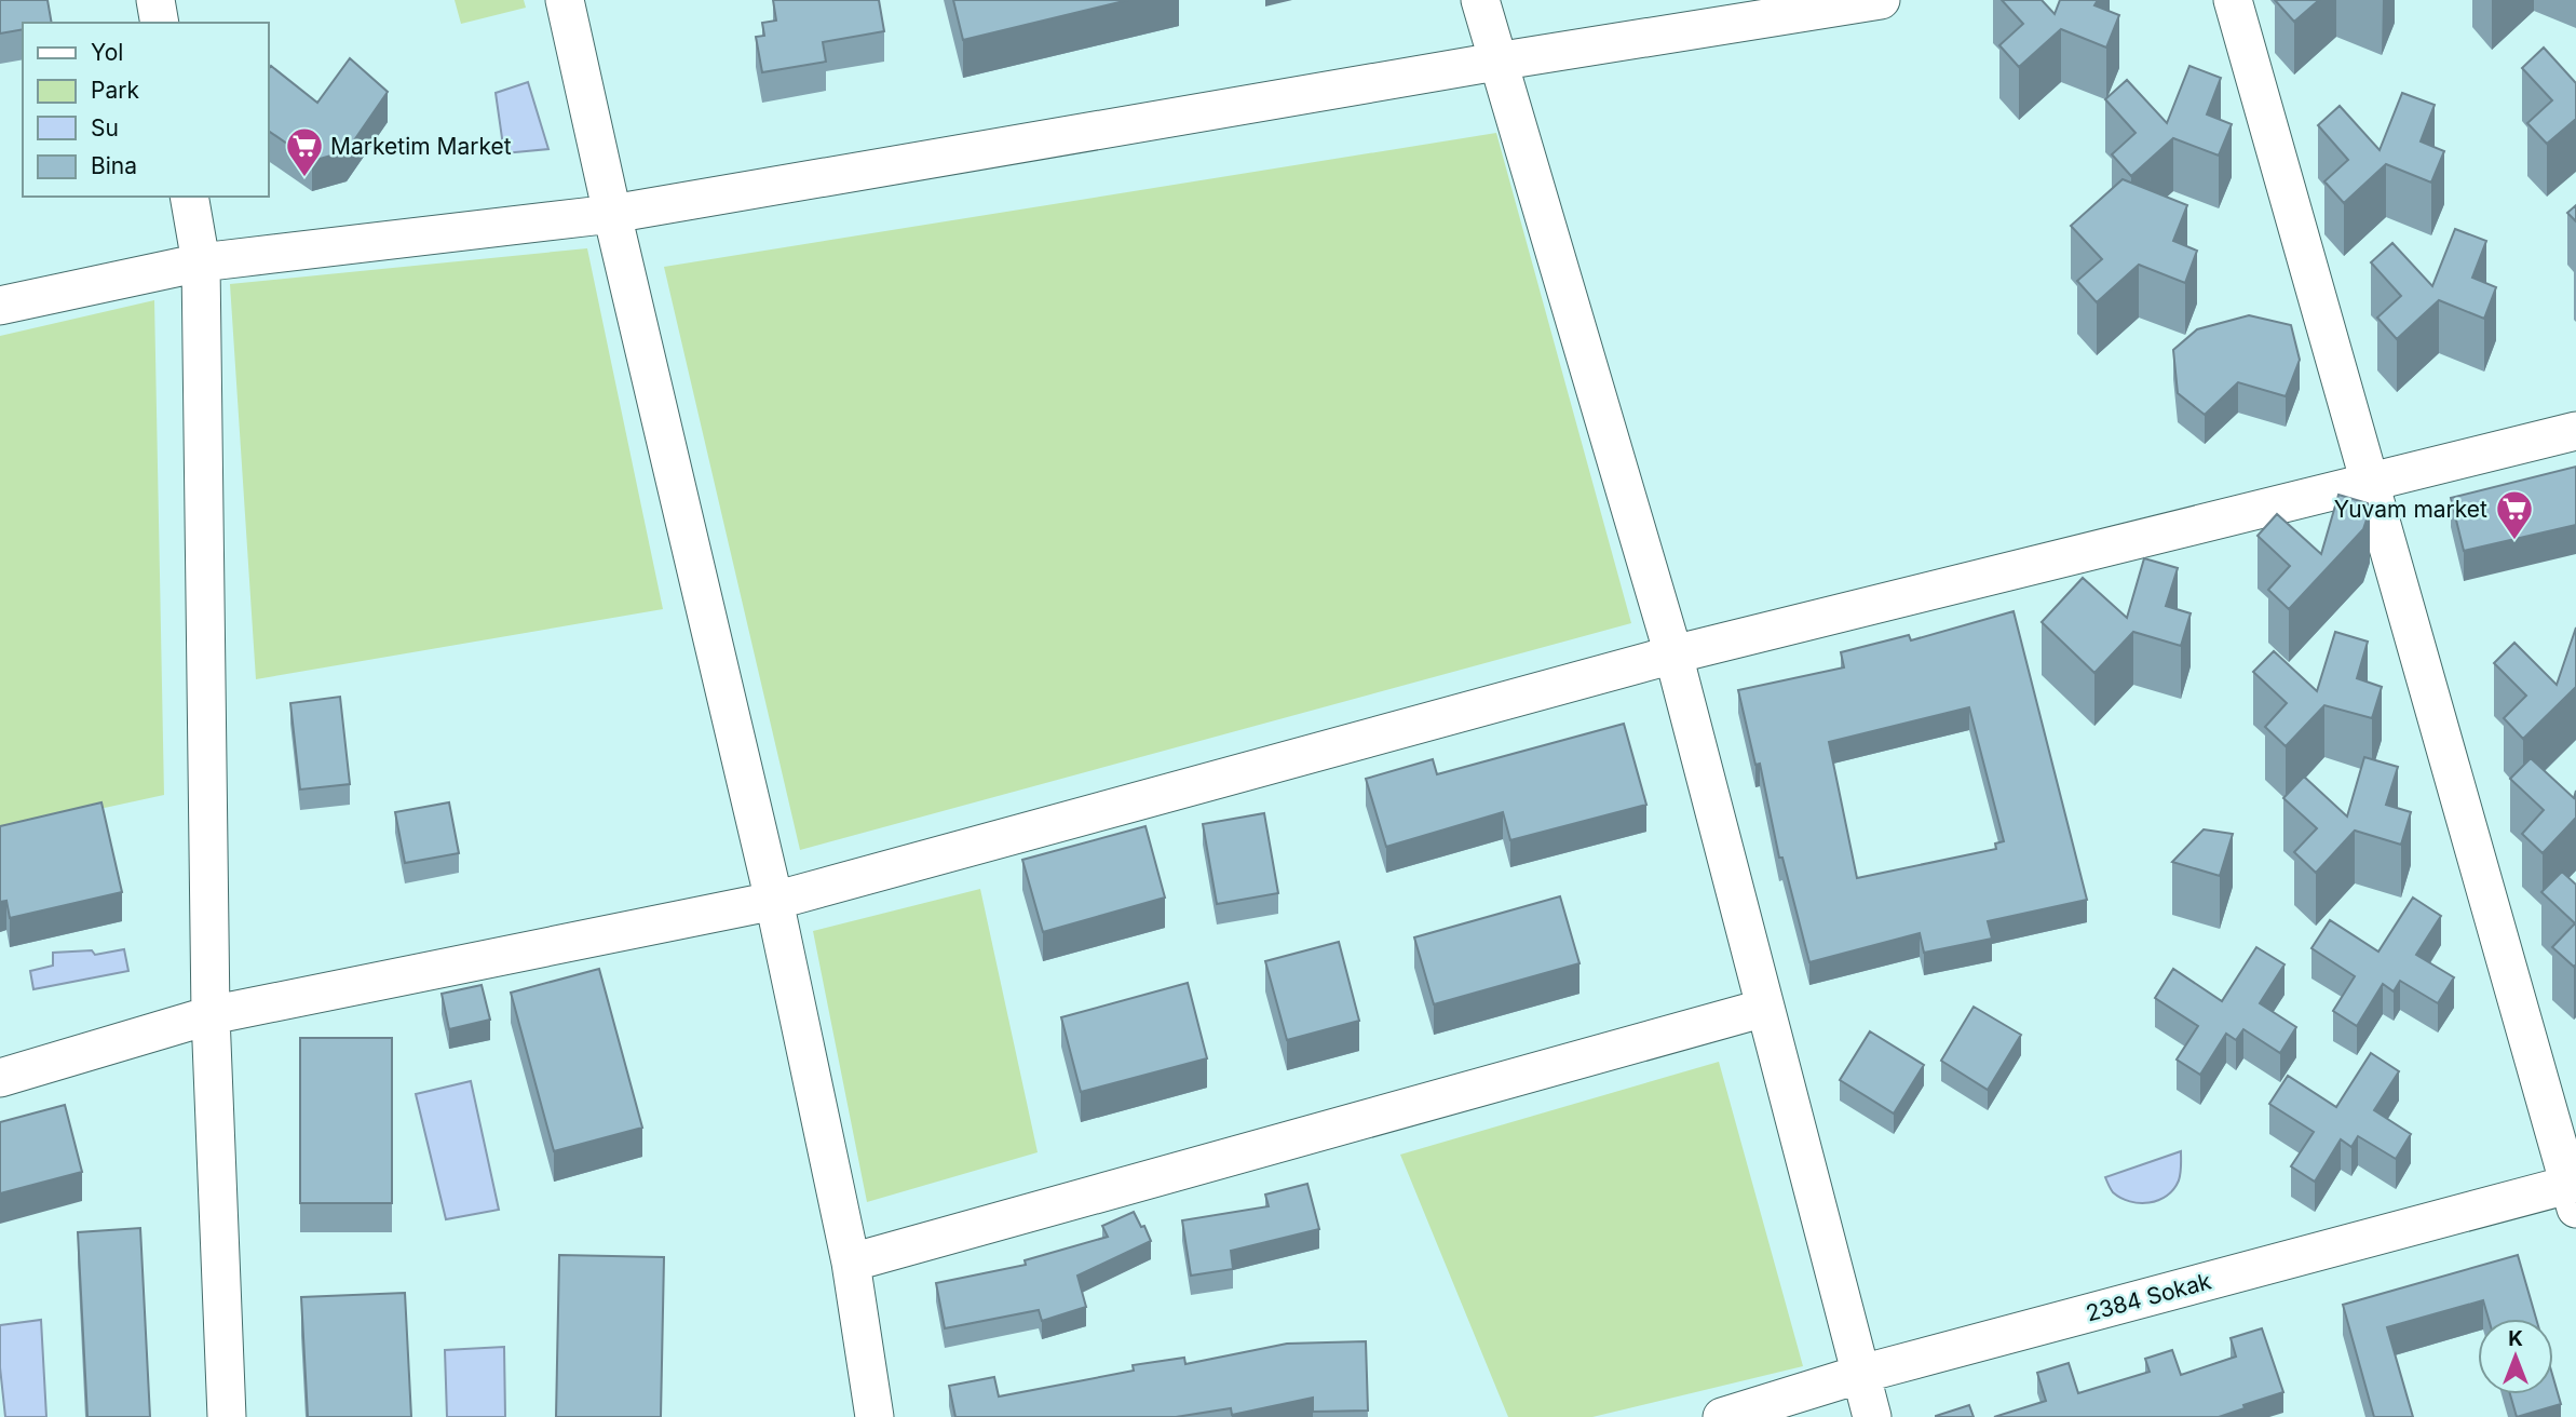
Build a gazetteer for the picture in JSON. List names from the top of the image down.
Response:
{
  "streets": {
    "street": ["2384 Sokak"]
  },
  "places": {
    "supermarket": ["Marketim Market", "Yuvam market"]
  },
  "legend": [
    "Yol",
    "Park",
    "Su",
    "Bina"
  ],
  "north": "top"
}
